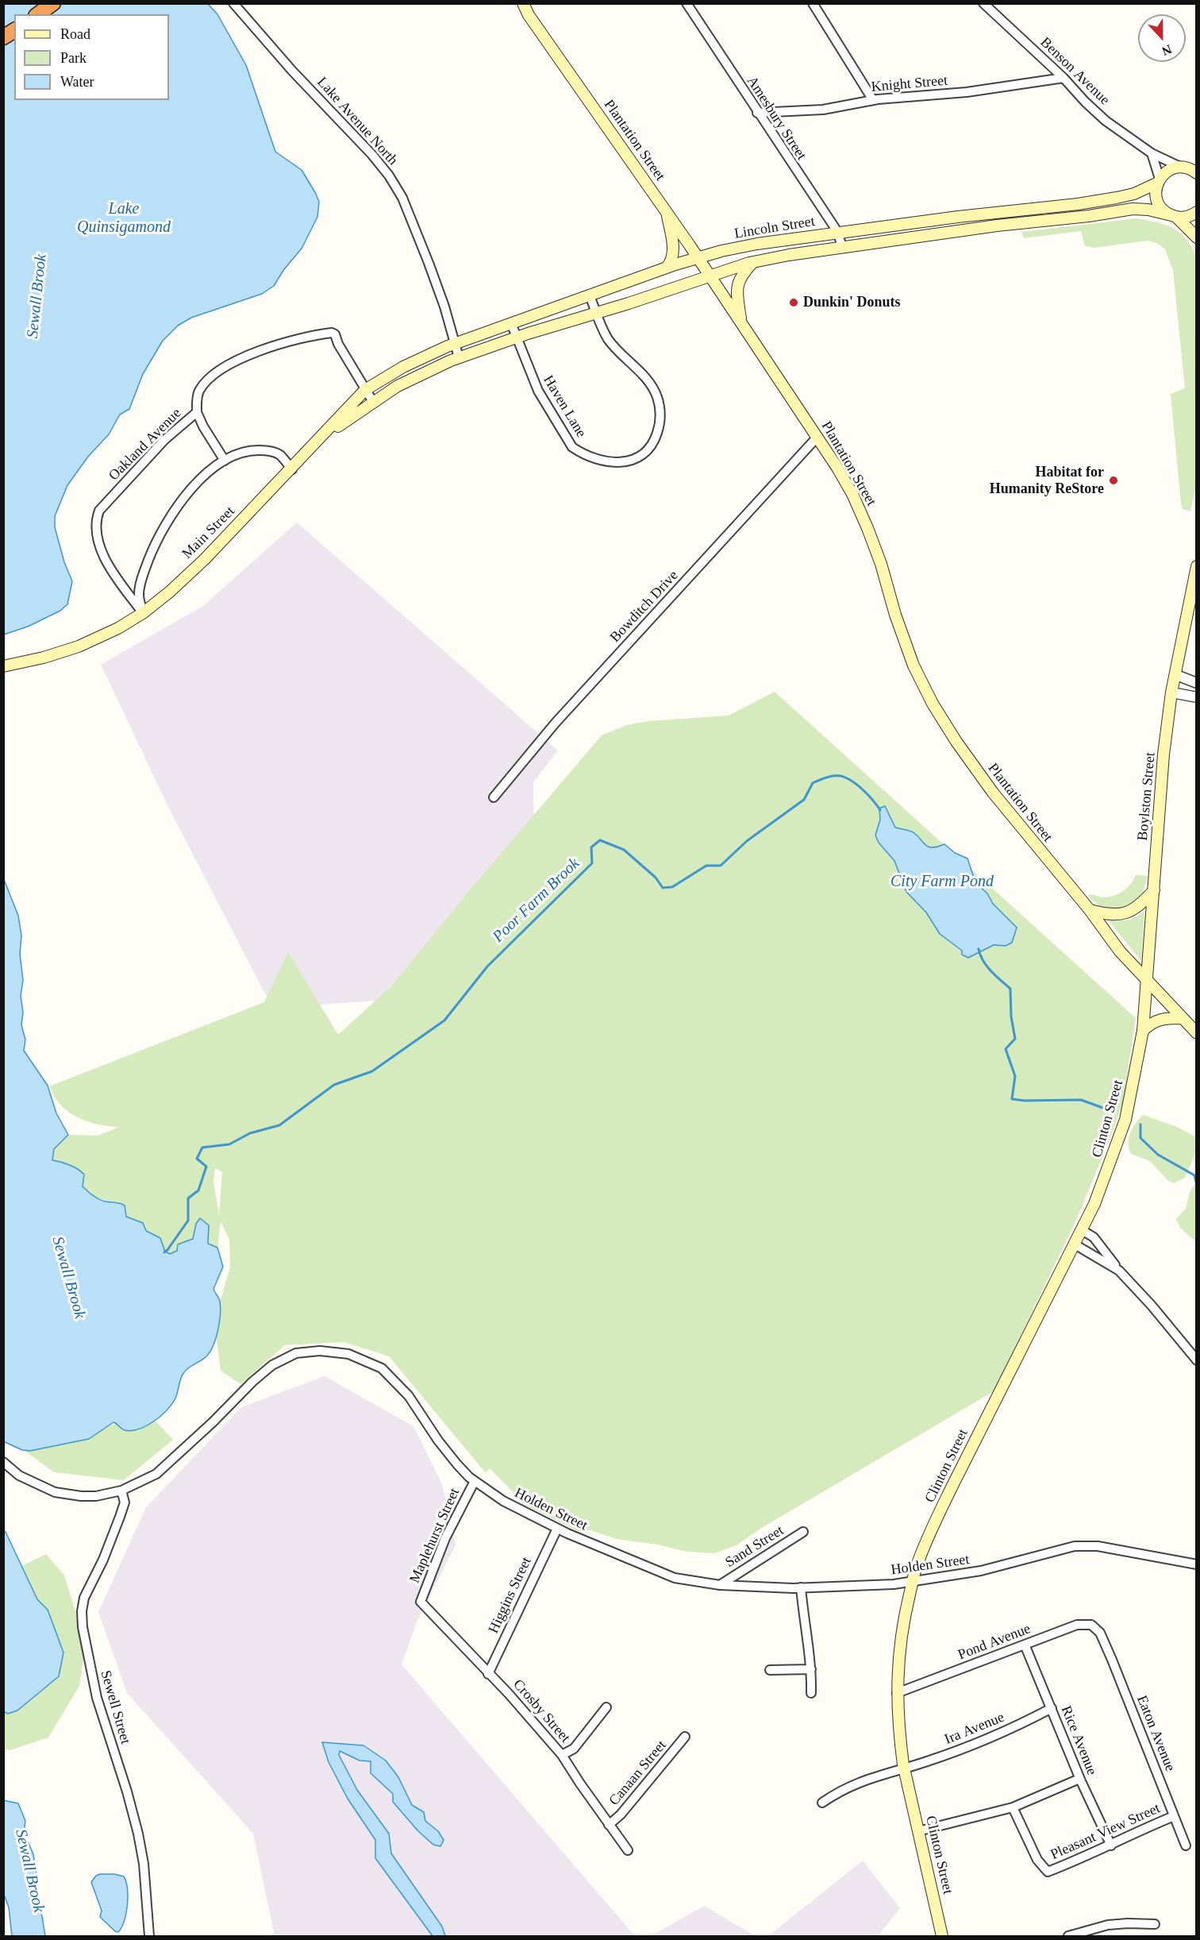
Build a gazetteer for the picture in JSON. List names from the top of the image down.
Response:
{
  "streets": {
    "main road": [
      "Plantation Street",
      "Lincoln Street",
      "Main Street",
      "Boylston Street",
      "Clinton Street"
    ],
    "street": [
      "Benson Avenue",
      "Knight Street",
      "Amesbury Street",
      "Lake Avenue North",
      "Haven Lane",
      "Oakland Avenue",
      "Bowditch Drive",
      "Holden Street",
      "Maplehurst Street",
      "Sand Street",
      "Higgins Street",
      "Pond Avenue",
      "Sewell Street",
      "Crosby Street",
      "Ira Avenue",
      "Eaton Avenue",
      "Rice Avenue",
      "Canaan Street",
      "Pleasant View Street"
    ]
  },
  "crossings": [
    ["Benson Avenue", "Knight Street"],
    ["Benson Avenue", "Lincoln Street"],
    ["Knight Street", "Amesbury Street"],
    ["Amesbury Street", "Lincoln Street"],
    ["Lake Avenue North", "Lincoln Street"],
    ["Plantation Street", "Lincoln Street"],
    ["Plantation Street", "Bowditch Drive"],
    ["Plantation Street", "Boylston Street"],
    ["Lincoln Street", "Haven Lane"],
    ["Lincoln Street", "Main Street"],
    ["Oakland Avenue", "Main Street"],
    ["Boylston Street", "Clinton Street"],
    ["Clinton Street", "Holden Street"],
    ["Clinton Street", "Pond Avenue"],
    ["Clinton Street", "Ira Avenue"],
    ["Holden Street", "Maplehurst Street"],
    ["Holden Street", "Sand Street"],
    ["Holden Street", "Higgins Street"],
    ["Holden Street", "Sewell Street"],
    ["Maplehurst Street", "Crosby Street"],
    ["Higgins Street", "Crosby Street"],
    ["Pond Avenue", "Eaton Avenue"],
    ["Pond Avenue", "Rice Avenue"],
    ["Crosby Street", "Canaan Street"],
    ["Ira Avenue", "Rice Avenue"],
    ["Eaton Avenue", "Pleasant View Street"],
    ["Rice Avenue", "Pleasant View Street"]
  ],
  "water": [
    "Lake Quinsigamond",
    "Sewall Brook",
    "City Farm Pond",
    "Poor Farm Brook"
  ],
  "places": ["Dunkin' Donuts", "Habitat for Humanity ReStore"],
  "legend": ["Road", "Park", "Water"],
  "north": "bottom"
}
